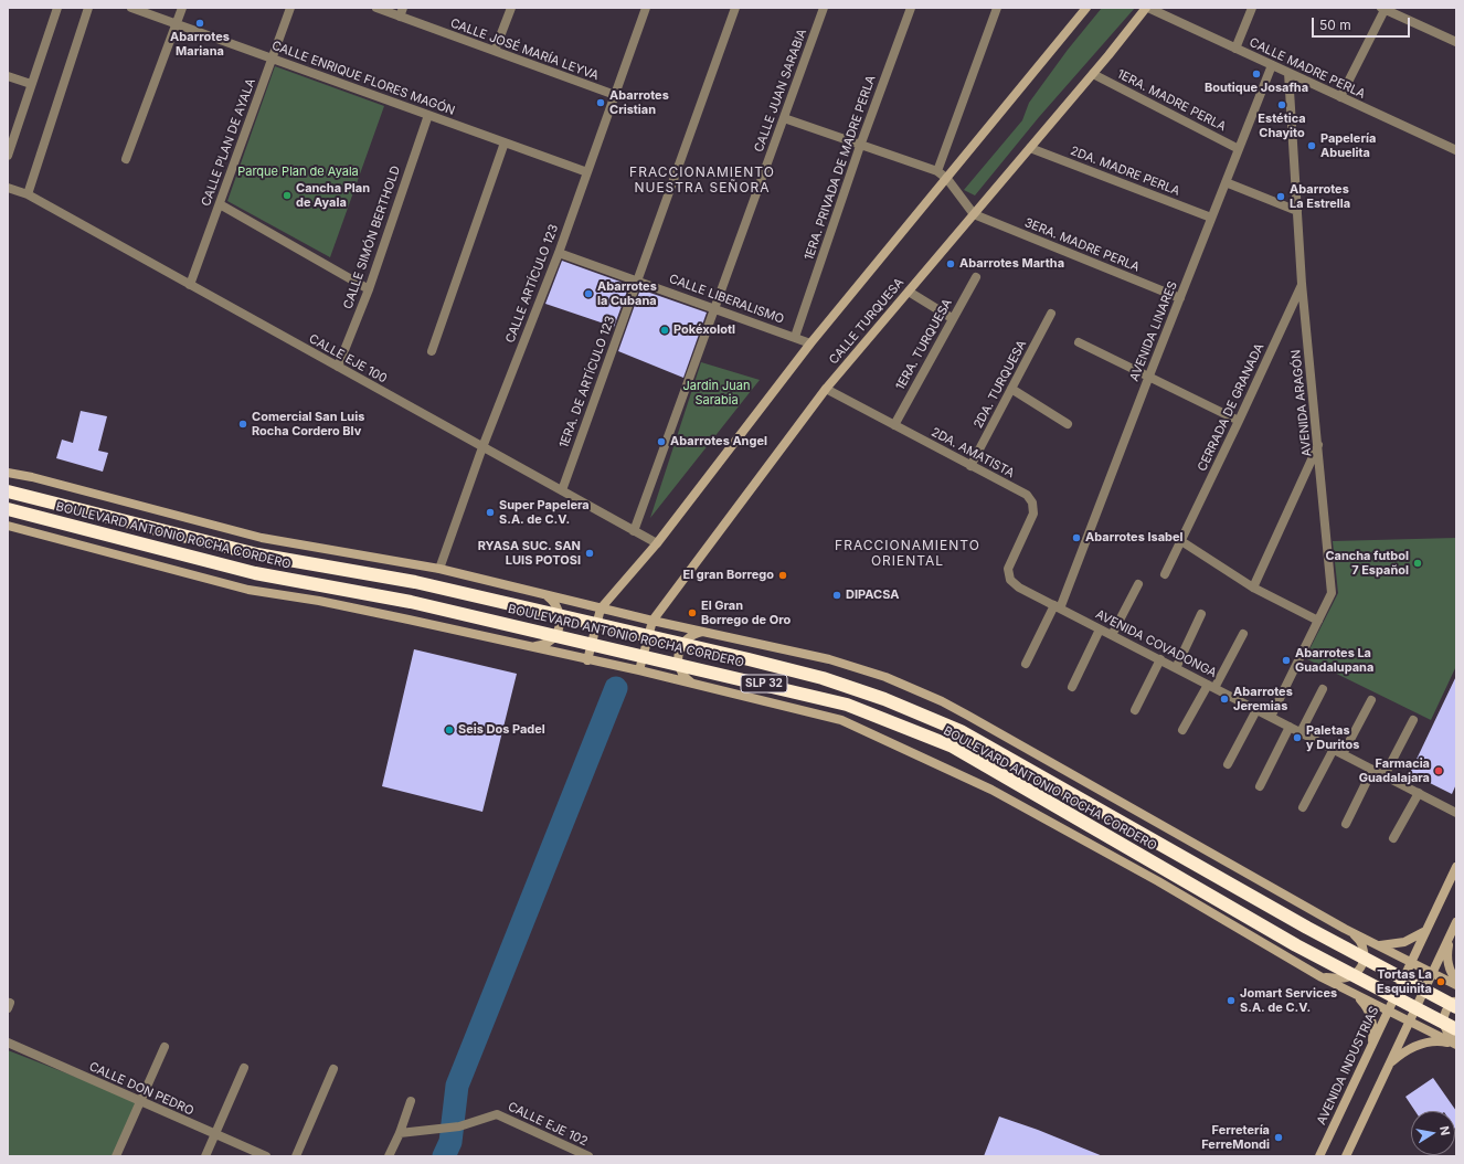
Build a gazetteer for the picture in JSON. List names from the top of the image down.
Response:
{
  "streets": {
    "highway": ["BOULEVARD ANTONIO ROCHA CORDERO", "SLP 32"],
    "main road": ["CALLE TURQUESA", "AVENIDA INDUSTRIAS"],
    "street": [
      "CALLE JOSÉ MARÍA LEYVA",
      "CALLE MADRE PERLA",
      "CALLE ENRIQUE FLORES MAGÓN",
      "CALLE JUAN SARABIA",
      "1ERA. MADRE PERLA",
      "CALLE PLAN DE AYALA",
      "1ERA. PRIVADA DE MADRE PERLA",
      "2DA. MADRE PERLA",
      "CALLE SIMÓN BERTHOLD",
      "3ERA. MADRE PERLA",
      "CALLE ARTÍCULO 123",
      "CALLE LIBERALISMO",
      "AVENIDA LINARES",
      "1ERA. TURQUESA",
      "CALLE EJE 100",
      "1ERA. DE ARTÍCULO 123",
      "2DA. TURQUESA",
      "AVENIDA ARAGÓN",
      "CERRADA DE GRANADA",
      "2DA. AMATISTA",
      "AVENIDA COVADONGA",
      "CALLE DON PEDRO",
      "CALLE EJE 102"
    ]
  },
  "crossings": [
    ["CALLE JOSÉ MARÍA LEYVA", "CALLE ARTÍCULO 123"],
    ["CALLE MADRE PERLA", "CALLE TURQUESA"],
    ["CALLE MADRE PERLA", "AVENIDA LINARES"],
    ["CALLE MADRE PERLA", "AVENIDA ARAGÓN"],
    ["CALLE ENRIQUE FLORES MAGÓN", "CALLE PLAN DE AYALA"],
    ["CALLE ENRIQUE FLORES MAGÓN", "CALLE SIMÓN BERTHOLD"],
    ["CALLE ENRIQUE FLORES MAGÓN", "CALLE ARTÍCULO 123"],
    ["CALLE JUAN SARABIA", "CALLE LIBERALISMO"],
    ["CALLE JUAN SARABIA", "CALLE EJE 100"],
    ["1ERA. MADRE PERLA", "CALLE TURQUESA"],
    ["1ERA. MADRE PERLA", "AVENIDA LINARES"],
    ["CALLE PLAN DE AYALA", "CALLE EJE 100"],
    ["1ERA. PRIVADA DE MADRE PERLA", "CALLE LIBERALISMO"],
    ["2DA. MADRE PERLA", "CALLE TURQUESA"],
    ["2DA. MADRE PERLA", "AVENIDA LINARES"],
    ["CALLE SIMÓN BERTHOLD", "CALLE EJE 100"],
    ["3ERA. MADRE PERLA", "CALLE TURQUESA"],
    ["3ERA. MADRE PERLA", "AVENIDA LINARES"],
    ["CALLE ARTÍCULO 123", "CALLE LIBERALISMO"],
    ["CALLE ARTÍCULO 123", "CALLE EJE 100"],
    ["CALLE ARTÍCULO 123", "BOULEVARD ANTONIO ROCHA CORDERO"],
    ["CALLE LIBERALISMO", "1ERA. DE ARTÍCULO 123"],
    ["CALLE TURQUESA", "2DA. AMATISTA"],
    ["CALLE TURQUESA", "BOULEVARD ANTONIO ROCHA CORDERO"],
    ["CALLE TURQUESA", "SLP 32"],
    ["AVENIDA LINARES", "AVENIDA COVADONGA"],
    ["1ERA. TURQUESA", "2DA. AMATISTA"],
    ["CALLE EJE 100", "1ERA. DE ARTÍCULO 123"],
    ["2DA. TURQUESA", "2DA. AMATISTA"],
    ["AVENIDA ARAGÓN", "CERRADA DE GRANADA"],
    ["AVENIDA ARAGÓN", "AVENIDA COVADONGA"],
    ["2DA. AMATISTA", "AVENIDA COVADONGA"],
    ["BOULEVARD ANTONIO ROCHA CORDERO", "AVENIDA INDUSTRIAS"],
    ["SLP 32", "AVENIDA INDUSTRIAS"]
  ],
  "districts": ["FRACCIONAMIENTO NUESTRA SEÑORA", "FRACCIONAMIENTO ORIENTAL"],
  "parks": ["Parque Plan de Ayala", "Jardin Juan Sarabia"],
  "places": [
    "Abarrotes Mariana",
    "Boutique Josafha",
    "Abarrotes Cristian",
    "Estética Chayito",
    "Papelería Abuelita",
    "Cancha Plan de Ayala",
    "Abarrotes La Estrella",
    "Abarrotes Martha",
    "Abarrotes la Cubana",
    "Pokéxolotl",
    "Comercial San Luis Rocha Cordero Blv",
    "Abarrotes Angel",
    "Super Papelera S.A. de C.V.",
    "Abarrotes Isabel",
    "RYASA SUC. SAN LUIS POTOSI",
    "Cancha futbol 7 Español",
    "El gran Borrego",
    "DIPACSA",
    "El Gran Borrego de Oro",
    "Abarrotes La Guadalupana",
    "Abarrotes Jeremias",
    "Seis Dos Padel",
    "Paletas y Duritos",
    "Farmacia Guadalajara",
    "Tortas La Esquinita",
    "Jomart Services S.A. de C.V.",
    "Ferretería FerreMondi"
  ],
  "scale_bar": "50 m",
  "north": "right"
}
